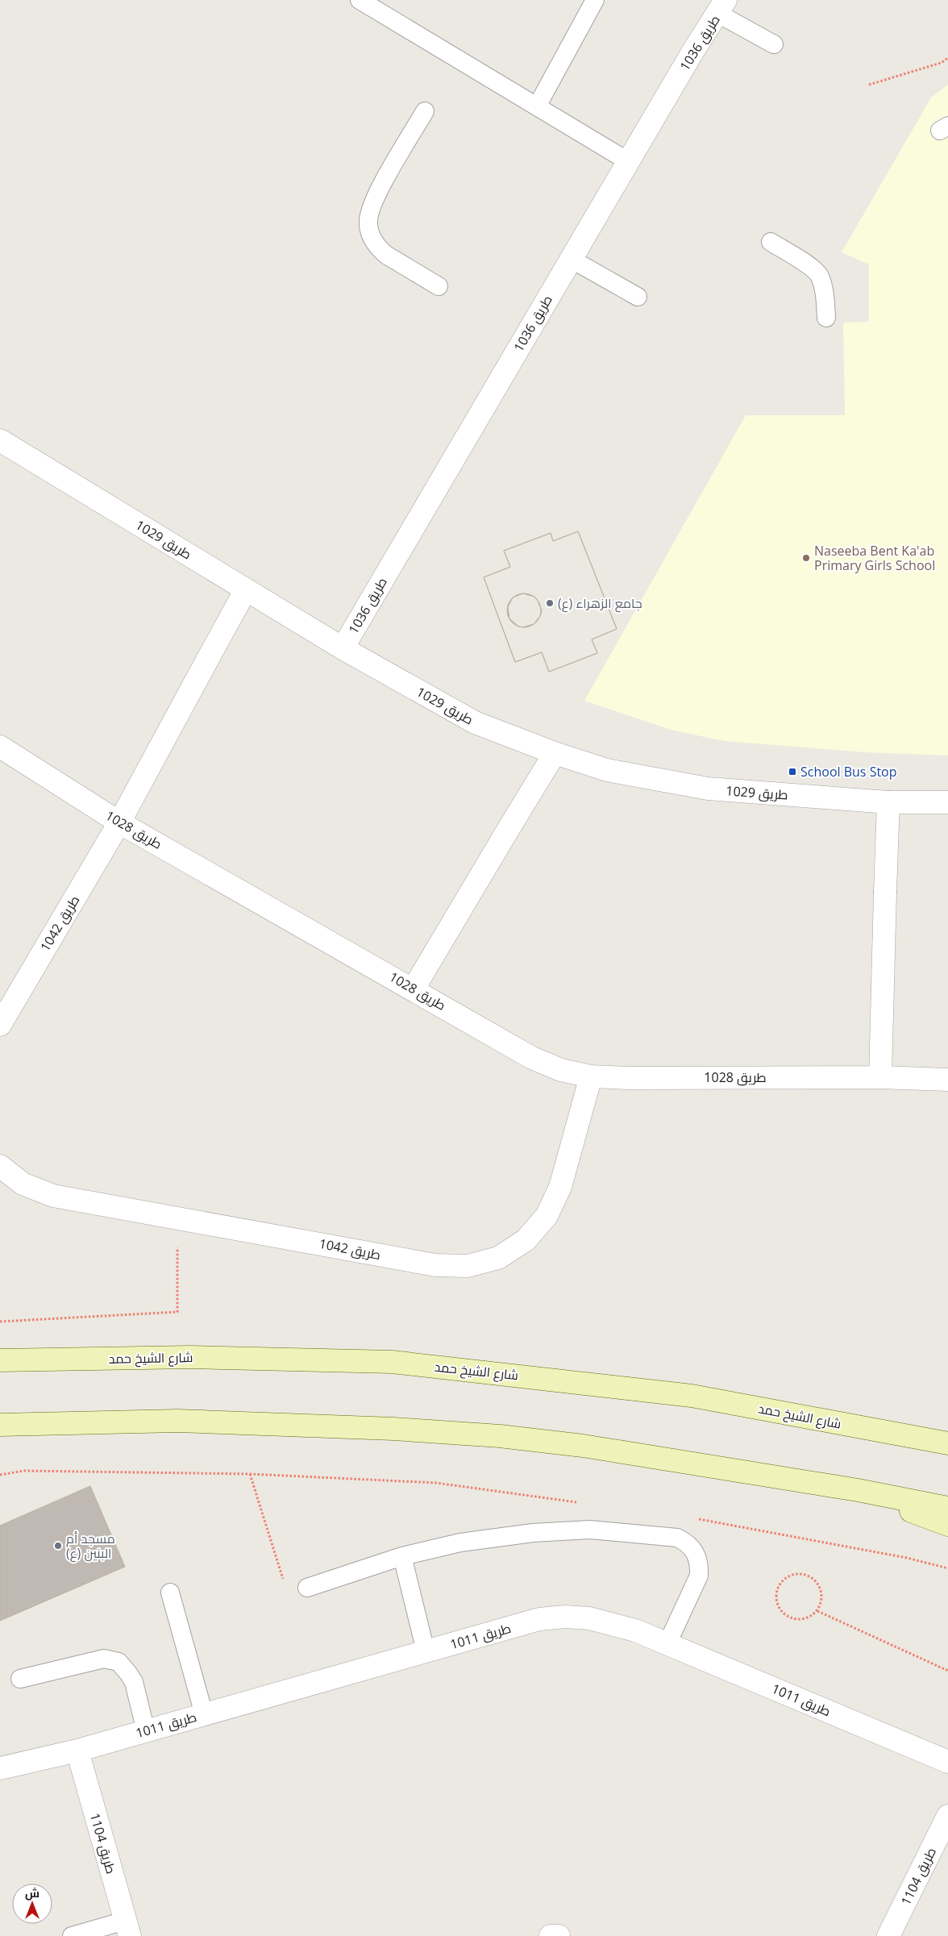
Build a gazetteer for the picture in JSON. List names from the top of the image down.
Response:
{
  "streets": {
    "main road": ["شارع الشيخ حمد"],
    "street": [
      "طريق 1036",
      "طريق 1029",
      "طريق 1028",
      "طريق 1042",
      "طريق 1011",
      "طريق 1104"
    ]
  },
  "crossings": [
    ["طريق 1036", "طريق 1029"],
    ["طريق 1029", "طريق 1042"],
    ["طريق 1028", "طريق 1042"],
    ["طريق 1011", "طريق 1104"]
  ],
  "places": {
    "other": ["Naseeba Bent Ka'ab Primary Girls School", "جامع الزهراء (ع)", "مسجد أم البنين (ع)"],
    "transit": ["School Bus Stop"]
  },
  "north": "top"
}
